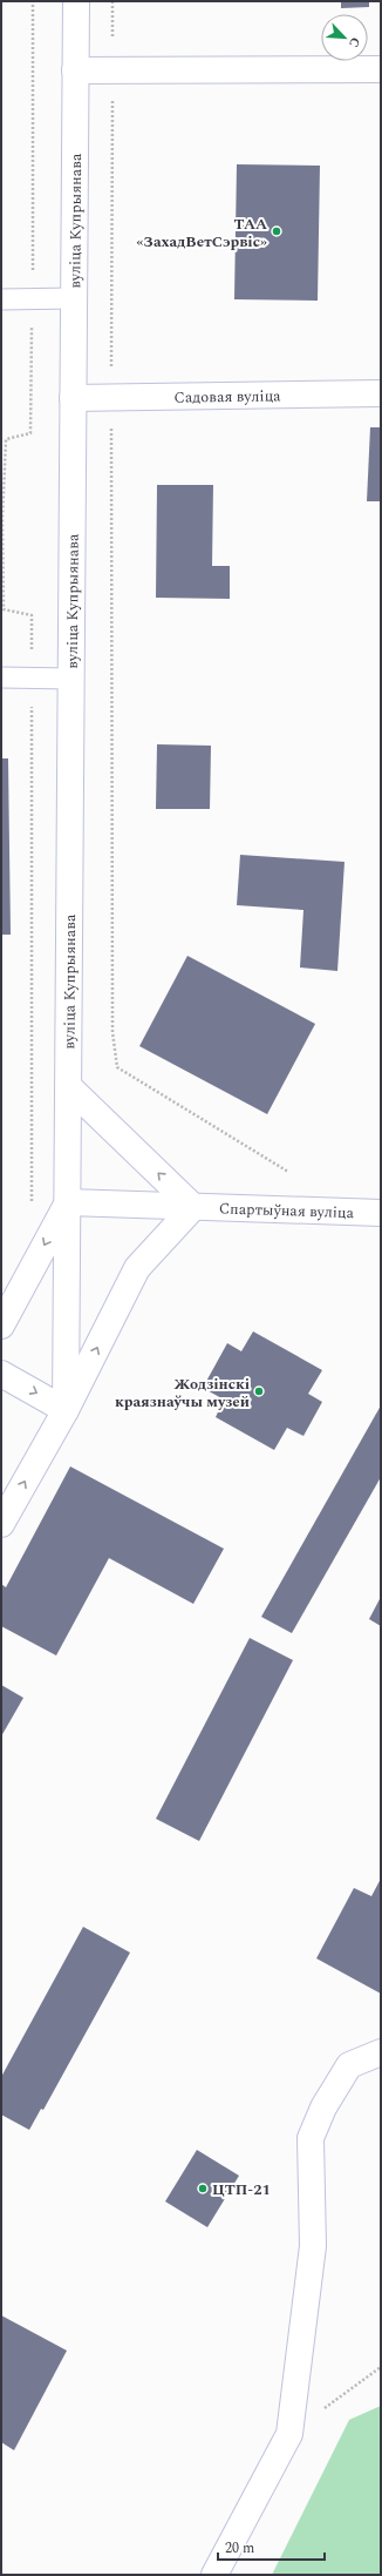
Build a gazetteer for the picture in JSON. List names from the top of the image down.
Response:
{
  "streets": {
    "street": ["вуліца Купрыянава", "Садовая вуліца", "Спартыўная вуліца"]
  },
  "crossings": [
    ["вуліца Купрыянава", "Садовая вуліца"],
    ["вуліца Купрыянава", "Спартыўная вуліца"]
  ],
  "places": ["ТАА «ЗахадВетСэрвіс»", "Жодзінскі краязнаўчы музей", "ЦТП-21"],
  "scale_bar": "20 m",
  "north": "bottom right"
}
